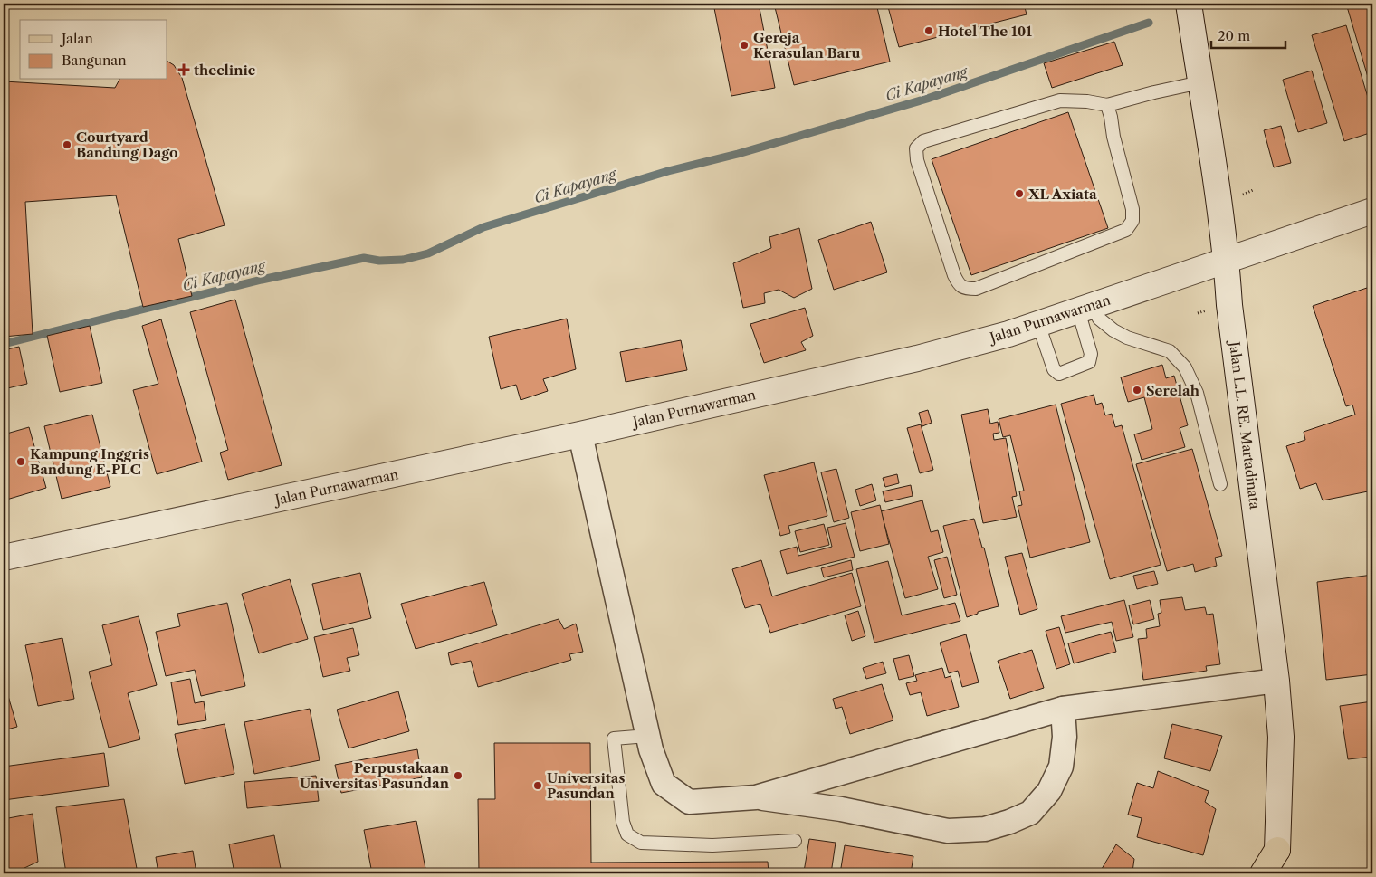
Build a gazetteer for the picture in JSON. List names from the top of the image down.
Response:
{
  "streets": {
    "street": ["Jalan Purnawarman", "Jalan L.L. RE. Martadinata"]
  },
  "crossings": [
    ["Jalan Purnawarman", "Jalan L.L. RE. Martadinata"]
  ],
  "water": ["Ci Kapayang"],
  "places": {
    "other": [
      "Hotel The 101",
      "Gereja Kerasulan Baru",
      "Courtyard Bandung Dago",
      "XL Axiata",
      "Serelah",
      "Kampung Inggris Bandung E-PLC",
      "Perpustakaan Universitas Pasundan",
      "Universitas Pasundan"
    ],
    "health": ["theclinic"]
  },
  "legend": ["Jalan", "Bangunan"],
  "scale_bar": "20 m"
}
